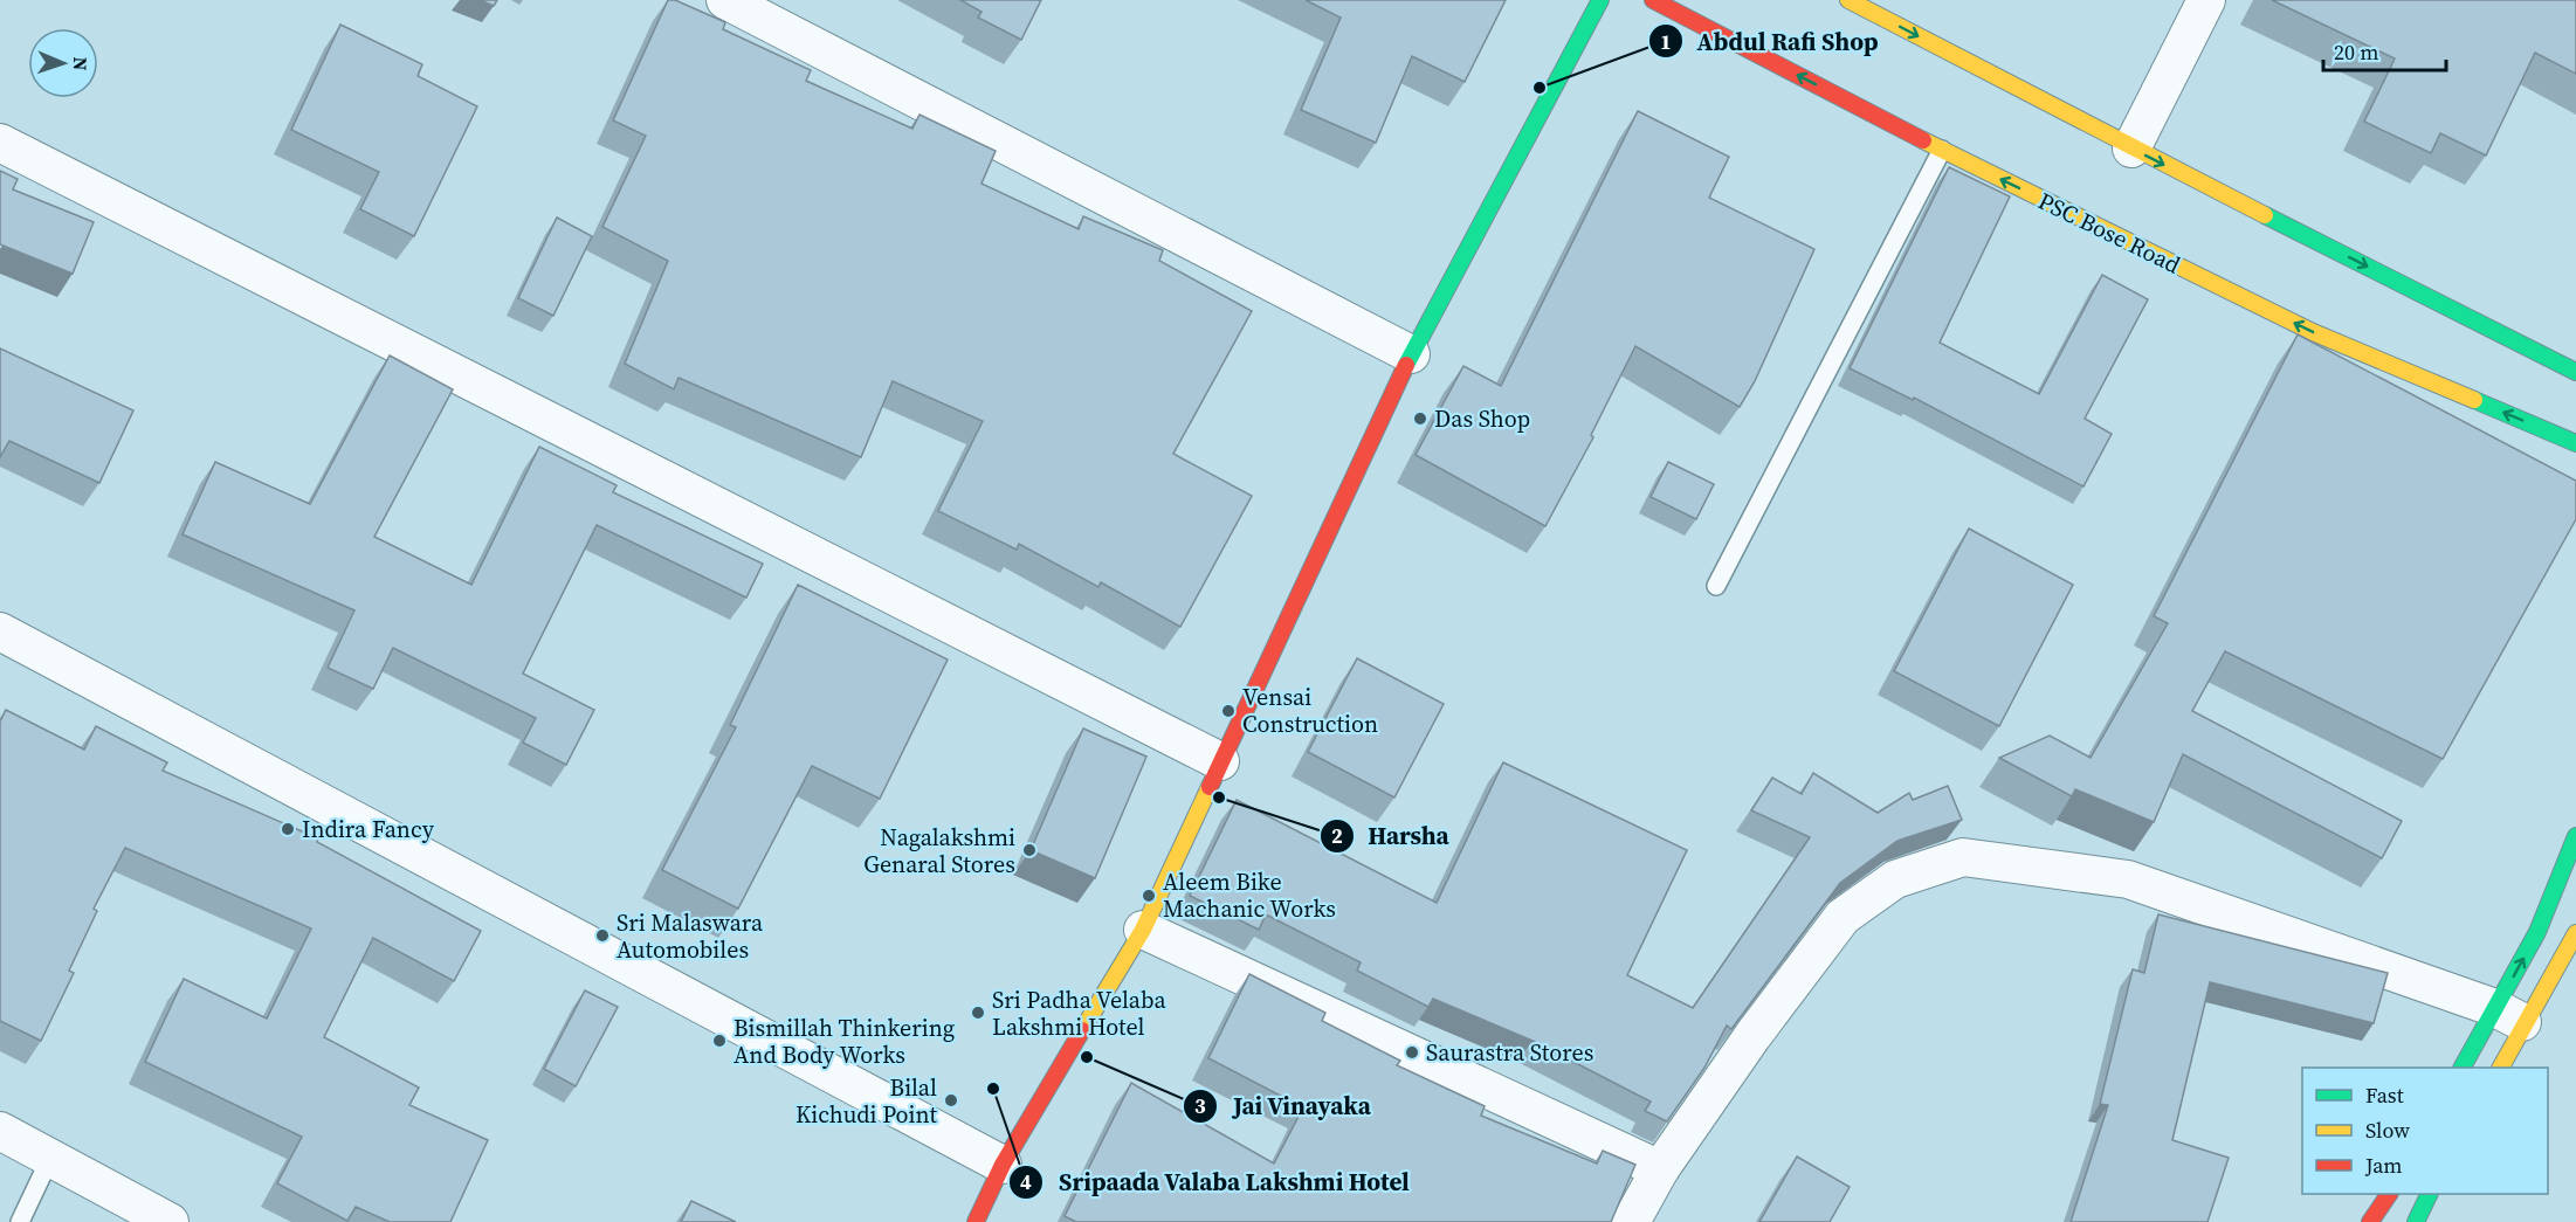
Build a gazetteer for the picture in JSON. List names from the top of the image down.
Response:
{
  "streets": {
    "street": ["PSC Bose Road"]
  },
  "places": [
    "Abdul Rafi Shop",
    "Das Shop",
    "Vensai Construction",
    "Harsha",
    "Indira Fancy",
    "Nagalakshmi Genaral Stores",
    "Aleem Bike Machanic Works",
    "Sri Malaswara Automobiles",
    "Sri Padha Velaba Lakshmi Hotel",
    "Bismillah Thinkering And Body Works",
    "Saurastra Stores",
    "Jai Vinayaka",
    "Sripaada Valaba Lakshmi Hotel",
    "Bilal Kichudi Point"
  ],
  "legend": ["Fast", "Slow", "Jam"],
  "scale_bar": "20 m",
  "north": "right"
}
